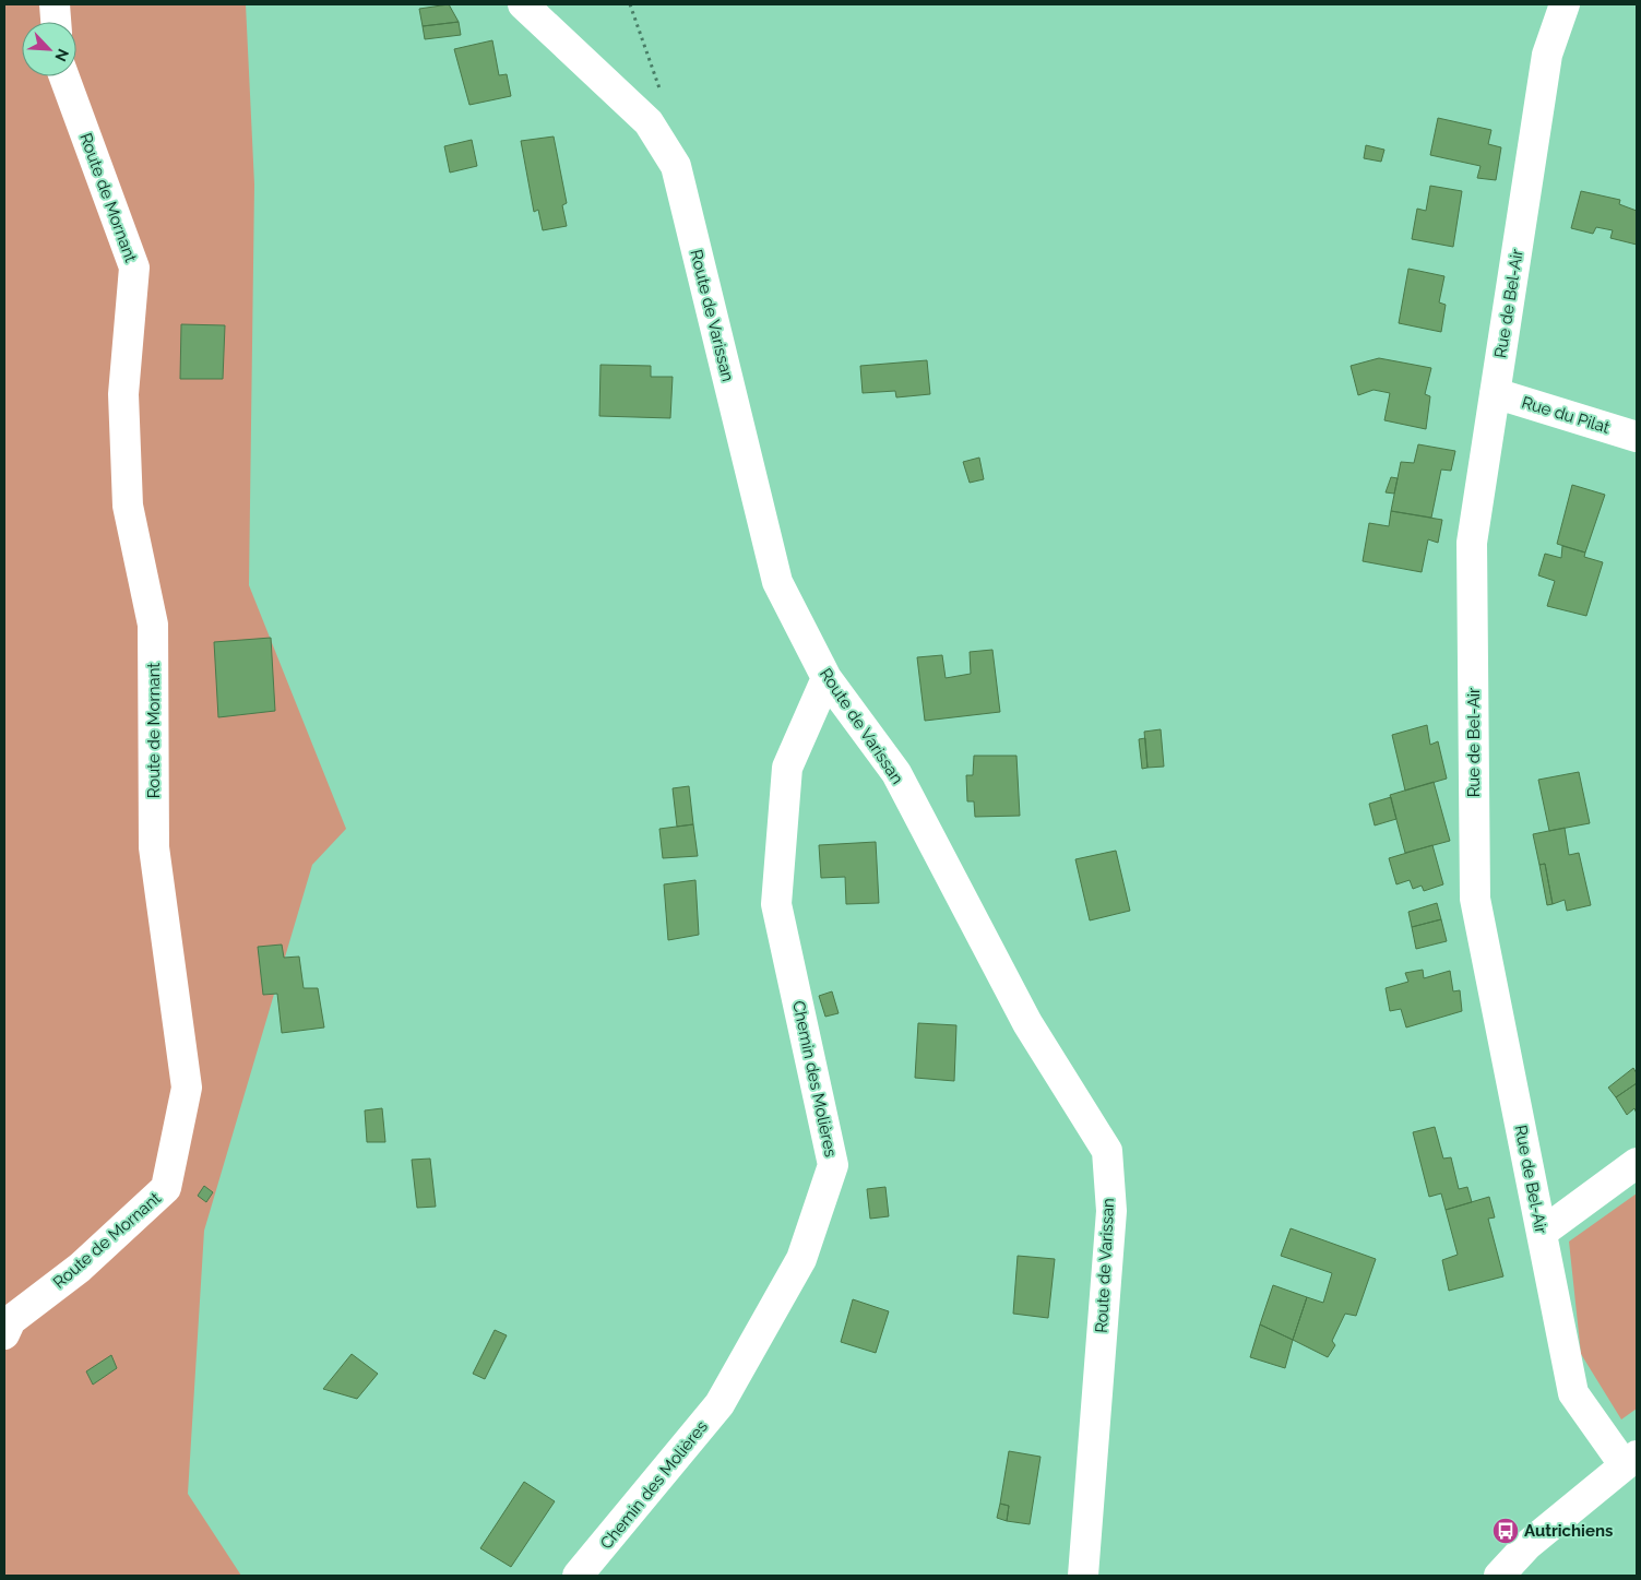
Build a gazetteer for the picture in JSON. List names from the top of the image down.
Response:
{
  "streets": {
    "street": [
      "Route de Mornant",
      "Rue de Bel-Air",
      "Route de Varissan",
      "Rue du Pilat",
      "Chemin des Molières"
    ]
  },
  "crossings": [
    ["Rue de Bel-Air", "Rue du Pilat"],
    ["Route de Varissan", "Chemin des Molières"]
  ],
  "places": {
    "bus stop": ["Autrichiens"]
  },
  "north": "bottom right"
}
